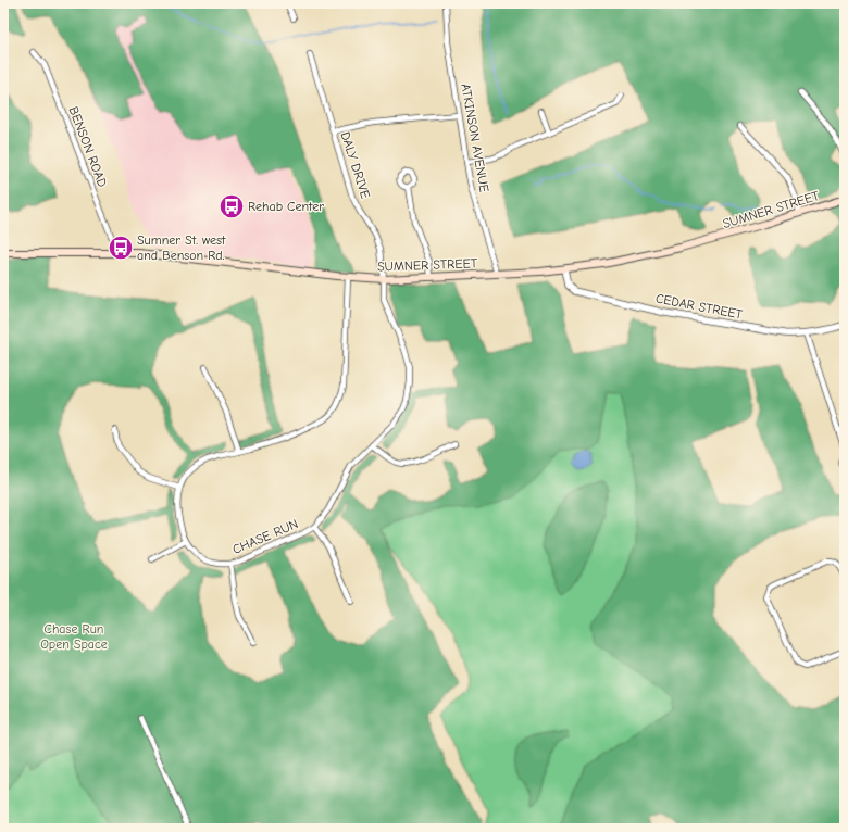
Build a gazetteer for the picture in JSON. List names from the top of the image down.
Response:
{
  "streets": {
    "main road": ["SUMNER STREET"],
    "street": [
      "ATKINSON AVENUE",
      "BENSON ROAD",
      "DALY DRIVE",
      "CEDAR STREET",
      "CHASE RUN"
    ]
  },
  "crossings": [
    ["ATKINSON AVENUE", "SUMNER STREET"],
    ["BENSON ROAD", "SUMNER STREET"],
    ["DALY DRIVE", "SUMNER STREET"],
    ["DALY DRIVE", "CHASE RUN"],
    ["SUMNER STREET", "CEDAR STREET"],
    ["SUMNER STREET", "CHASE RUN"]
  ],
  "parks": ["Chase Run Open Space"],
  "places": {
    "bus stop": ["Rehab Center", "Sumner St. west and Benson Rd."]
  }
}
